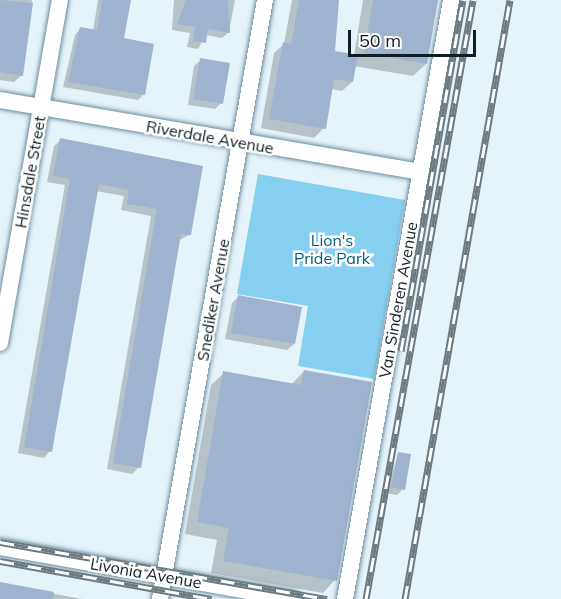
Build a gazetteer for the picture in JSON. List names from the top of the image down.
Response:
{
  "streets": {
    "street": [
      "Riverdale Avenue",
      "Hinsdale Street",
      "Snediker Avenue",
      "Van Sinderen Avenue",
      "Livonia Avenue"
    ]
  },
  "crossings": [
    ["Riverdale Avenue", "Hinsdale Street"],
    ["Riverdale Avenue", "Snediker Avenue"],
    ["Riverdale Avenue", "Van Sinderen Avenue"],
    ["Snediker Avenue", "Livonia Avenue"]
  ],
  "parks": ["Lion's Pride Park"],
  "scale_bar": "50 m"
}
